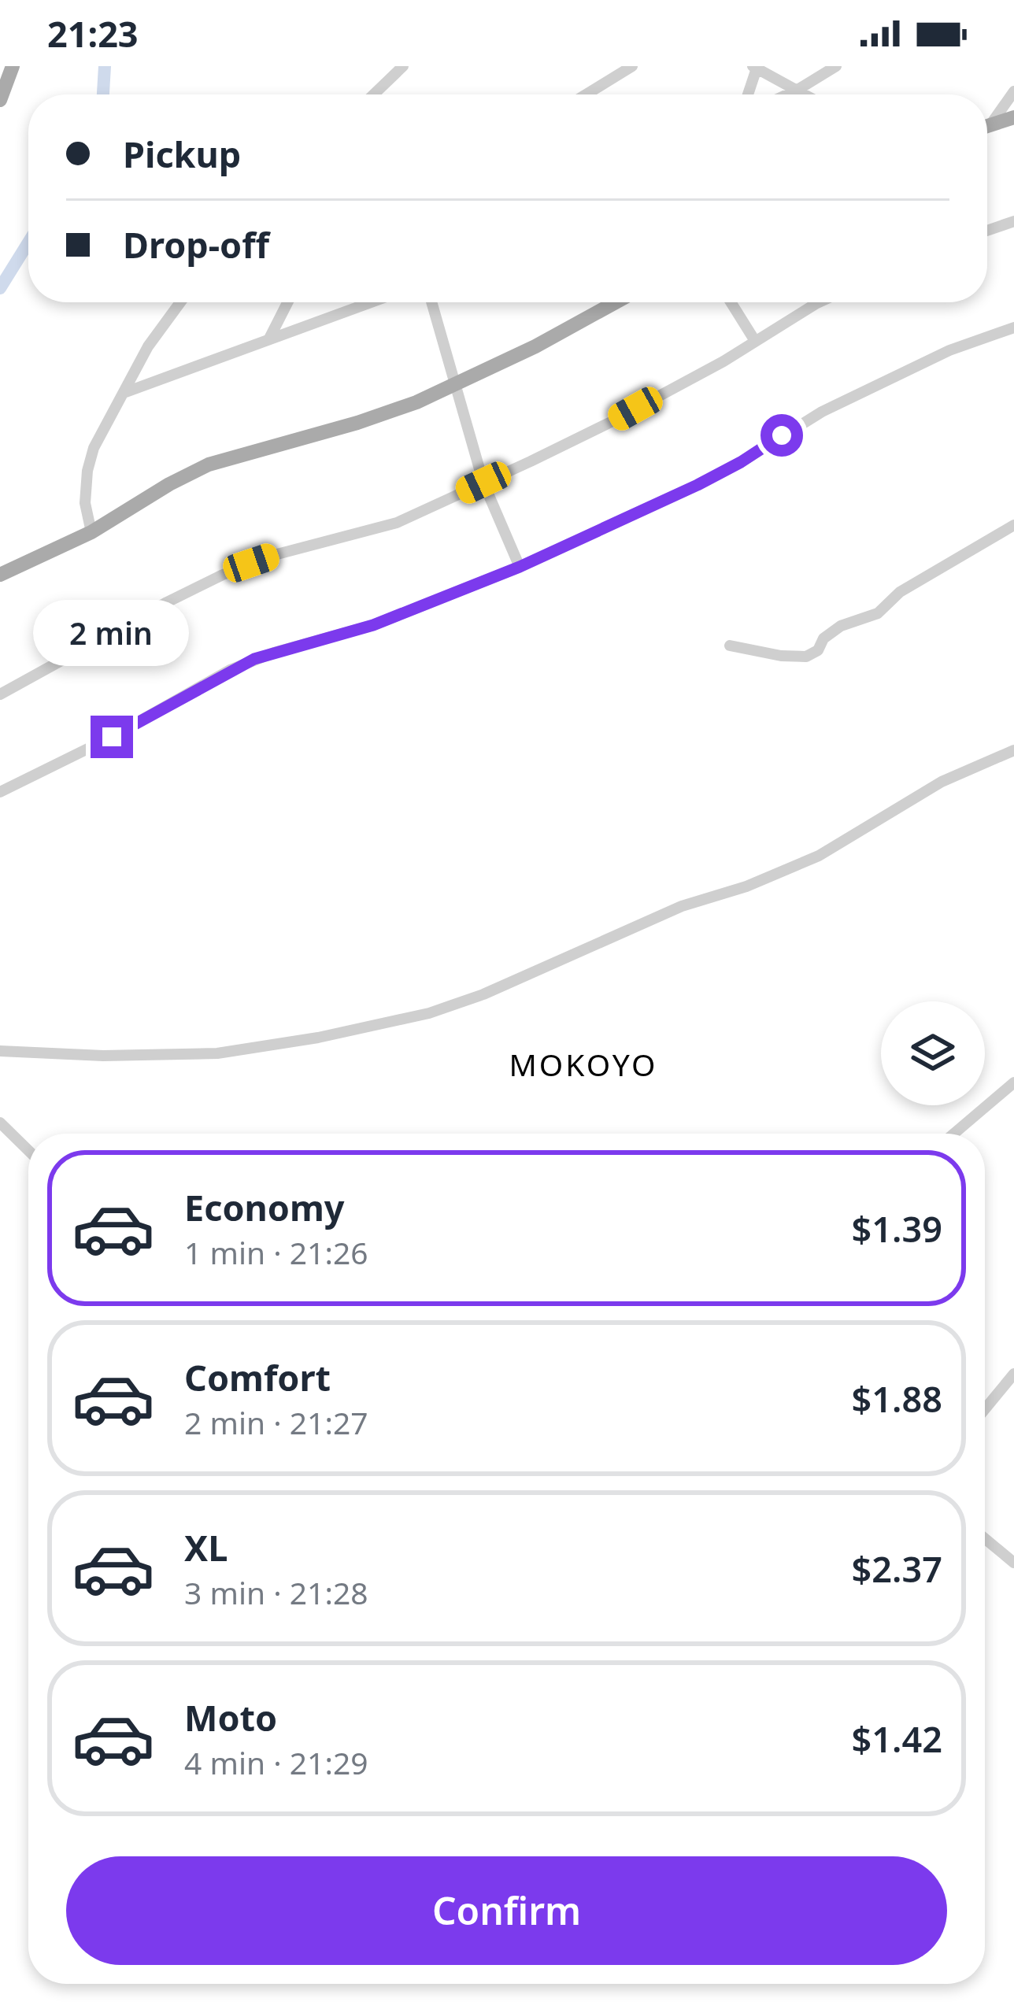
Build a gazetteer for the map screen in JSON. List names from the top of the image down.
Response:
{
  "districts": ["MOKOYO"],
  "page": {
    "status": "21:23",
    "banner": ["Pickup", "Drop-off"],
    "bubble": "2 min",
    "list": [
      {
        "name": "Economy",
        "note": "1 min · 21:26",
        "value": "$1.39"
      },
      {
        "name": "Comfort",
        "note": "2 min · 21:27",
        "value": "$1.88"
      },
      {
        "name": "XL",
        "note": "3 min · 21:28",
        "value": "$2.37"
      },
      {
        "name": "Moto",
        "note": "4 min · 21:29",
        "value": "$1.42"
      }
    ],
    "buttons": "Confirm"
  }
}
